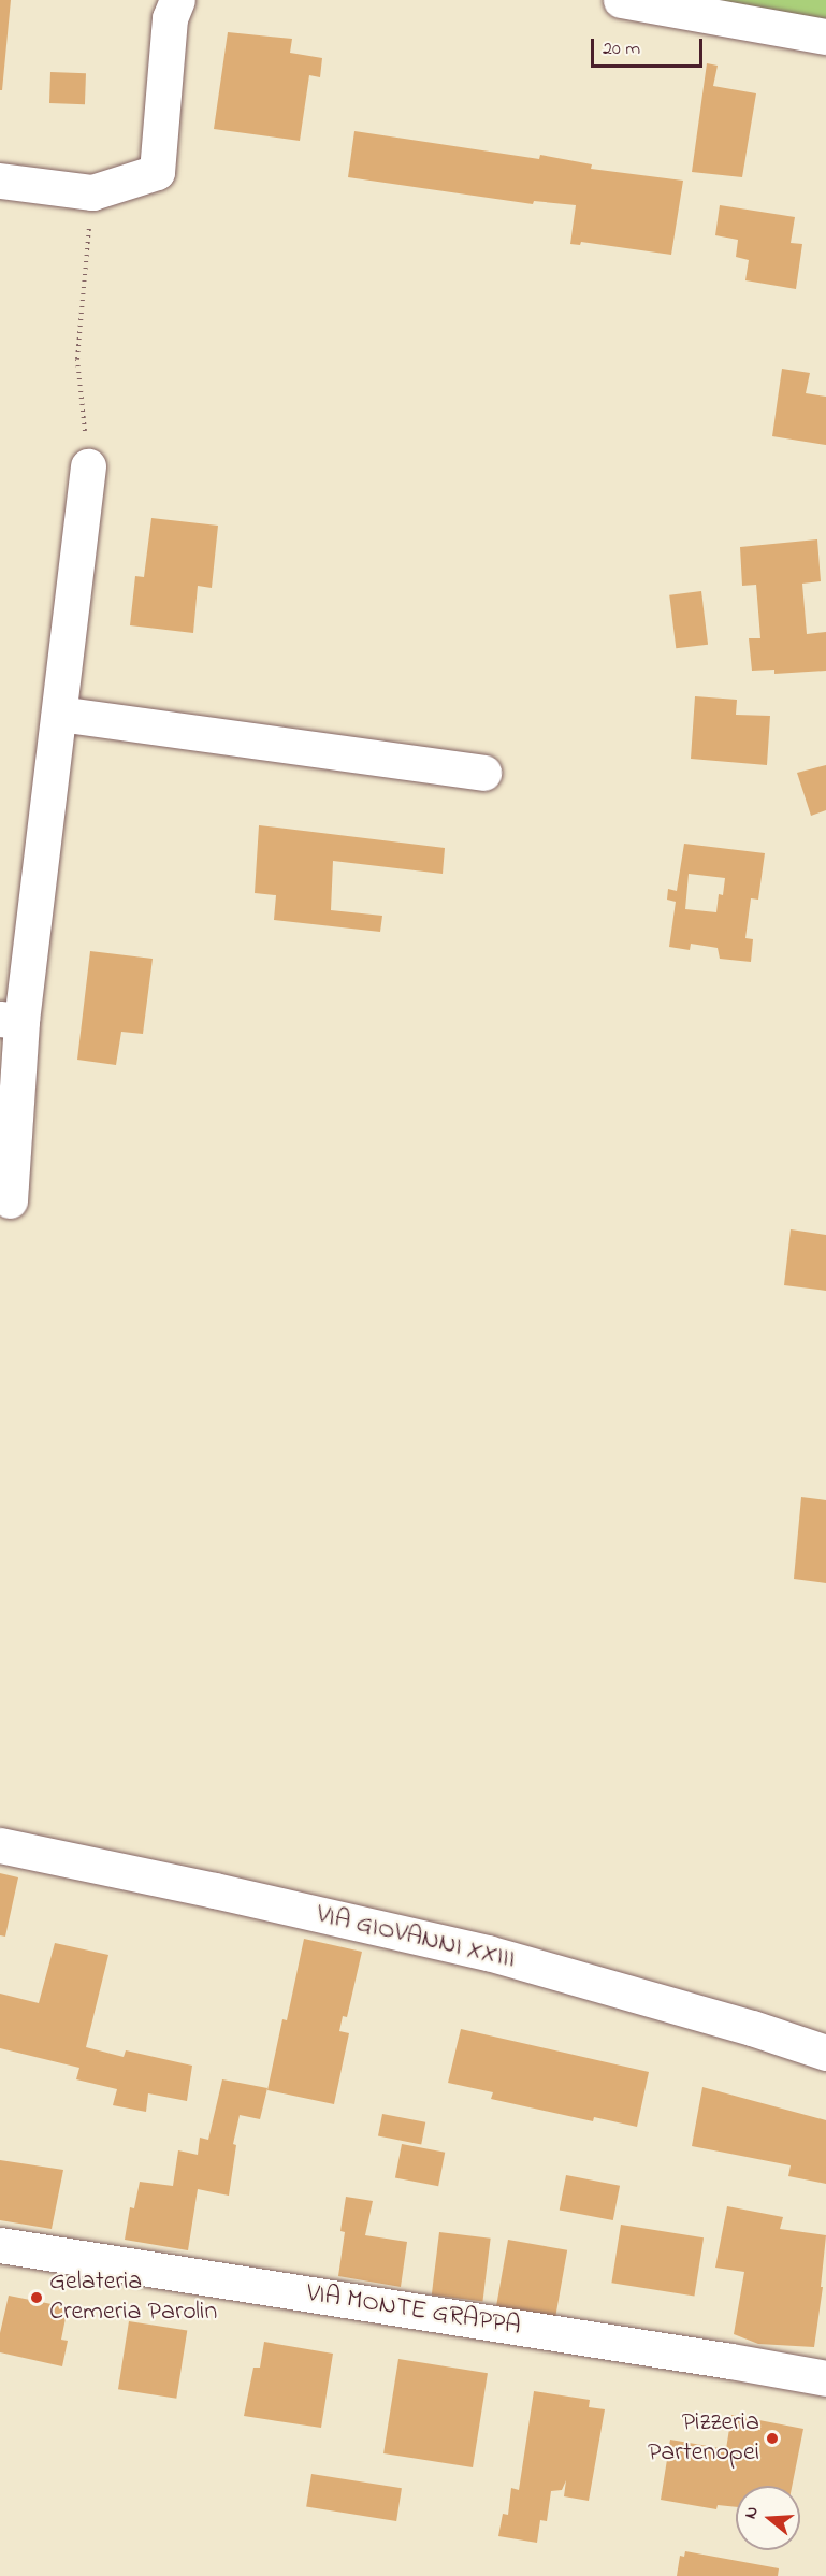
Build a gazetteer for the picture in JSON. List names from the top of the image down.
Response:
{
  "streets": {
    "street": ["VIA GIOVANNI XXIII", "VIA MONTE GRAPPA"]
  },
  "places": ["Gelateria Cremeria Parolin", "Pizzeria Partenopei"],
  "scale_bar": "20 m",
  "north": "left"
}
